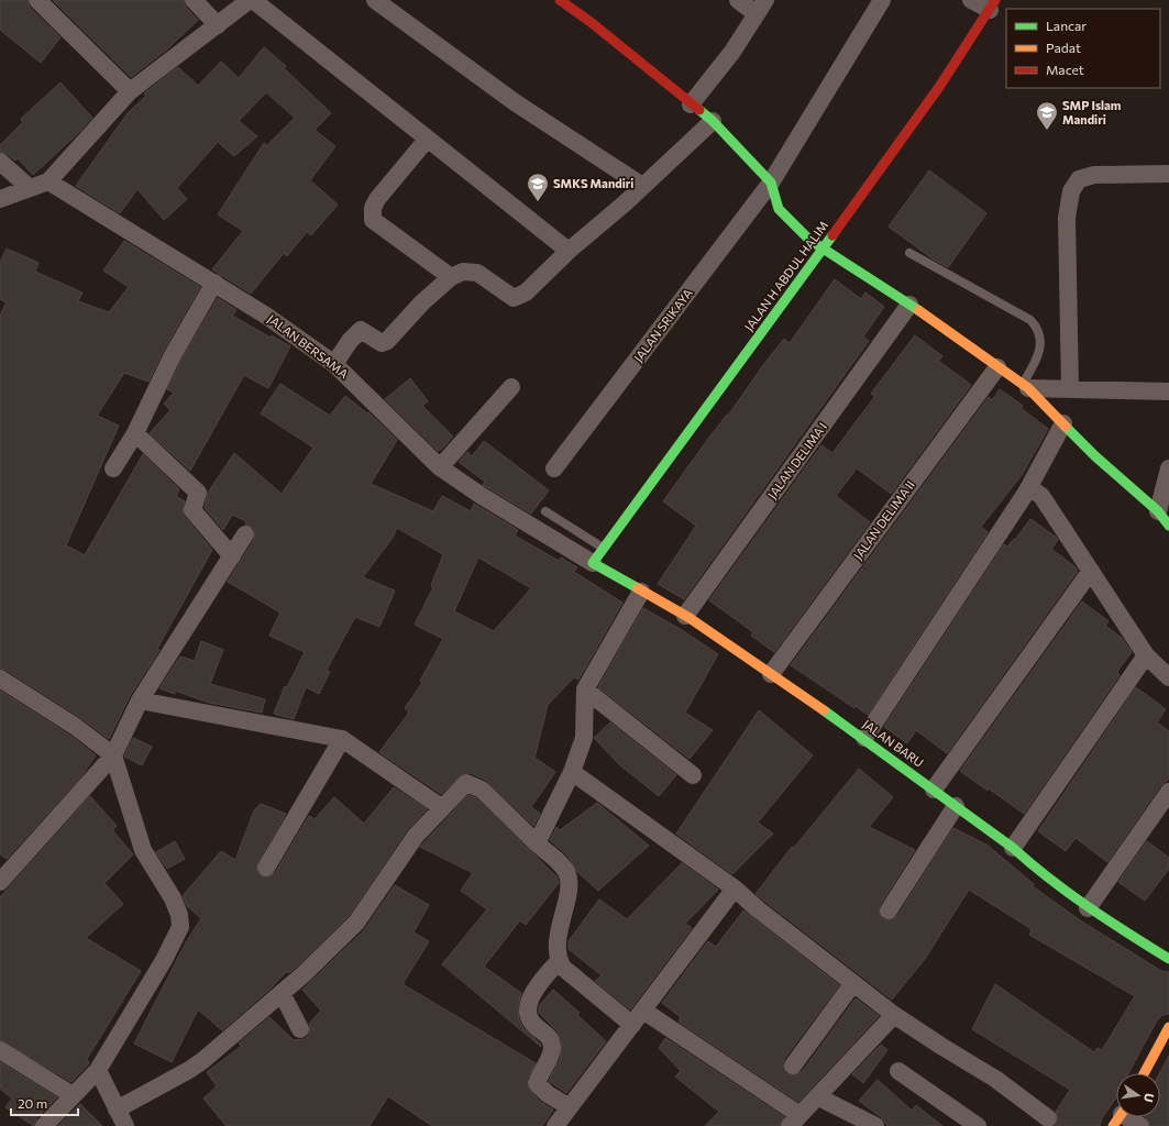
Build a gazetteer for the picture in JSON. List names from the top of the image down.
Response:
{
  "streets": {
    "street": [
      "JALAN H ABDUL HALIM",
      "JALAN SRIKAYA",
      "JALAN BERSAMA",
      "JALAN DELIMA I",
      "JALAN DELIMA II",
      "JALAN BARU"
    ]
  },
  "crossings": [
    ["JALAN H ABDUL HALIM", "JALAN BERSAMA"],
    ["JALAN H ABDUL HALIM", "JALAN BARU"],
    ["JALAN BERSAMA", "JALAN BARU"],
    ["JALAN DELIMA I", "JALAN BARU"],
    ["JALAN DELIMA II", "JALAN BARU"]
  ],
  "places": {
    "school or university": ["SMP Islam Mandiri", "SMKS Mandiri"]
  },
  "legend": ["Lancar", "Padat", "Macet"],
  "scale_bar": "20 m",
  "north": "right"
}
